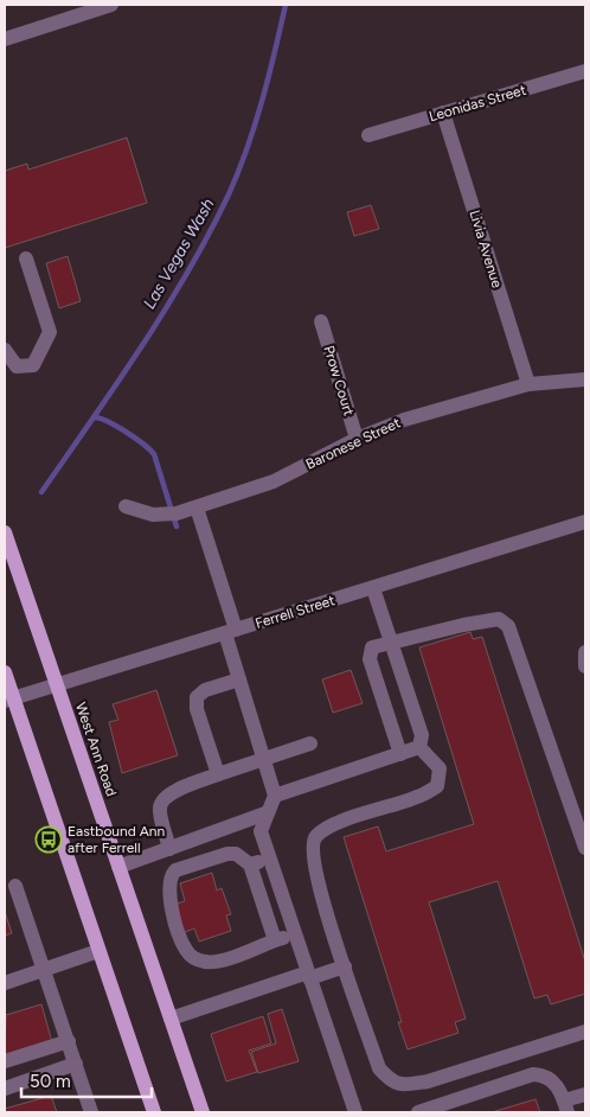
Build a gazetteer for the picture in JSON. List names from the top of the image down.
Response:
{
  "streets": {
    "main road": ["West Ann Road"],
    "street": [
      "Leonidas Street",
      "Livia Avenue",
      "Prow Court",
      "Baronese Street",
      "Ferrell Street"
    ]
  },
  "crossings": [
    ["Leonidas Street", "Livia Avenue"],
    ["Livia Avenue", "Baronese Street"],
    ["Prow Court", "Baronese Street"],
    ["Ferrell Street", "West Ann Road"]
  ],
  "water": ["Las Vegas Wash"],
  "places": {
    "bus stop": ["Eastbound Ann after Ferrell"]
  },
  "scale_bar": "50 m"
}
